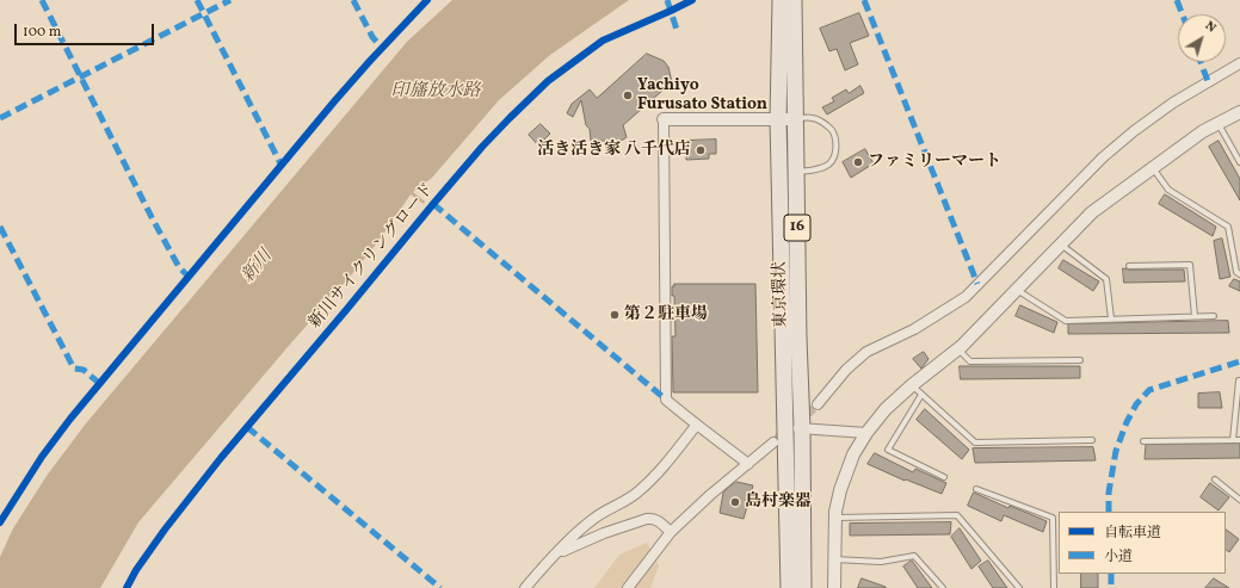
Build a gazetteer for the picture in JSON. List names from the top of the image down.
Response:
{
  "streets": {
    "highway": ["16", "東京環状"],
    "cycle path": ["新川サイクリングロード"]
  },
  "water": ["印旛放水路", "新川"],
  "places": [
    "Yachiyo Furusato Station",
    "活き活き家 八千代店",
    "ファミリーマート",
    "第２駐車場",
    "島村楽器"
  ],
  "legend": ["自転車道", "小道"],
  "scale_bar": "100 m",
  "north": "top right"
}
